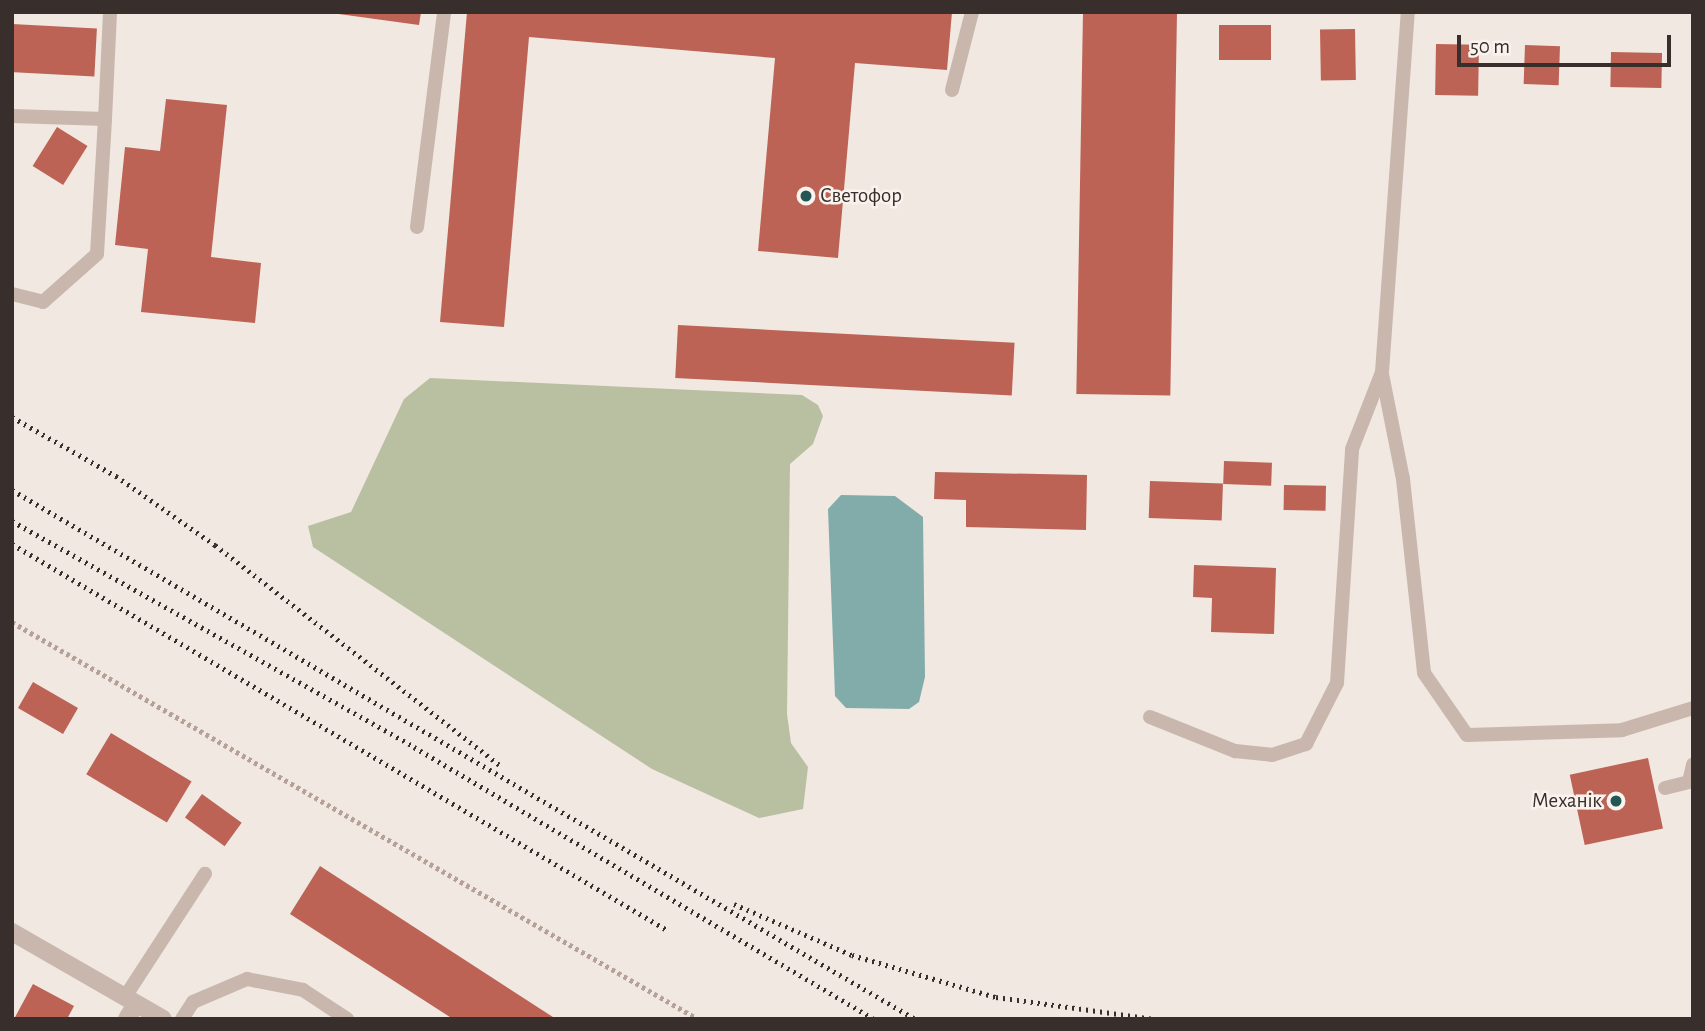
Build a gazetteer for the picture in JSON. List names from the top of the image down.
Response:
{
  "places": ["Светофор", "Механік"],
  "scale_bar": "50 m"
}
